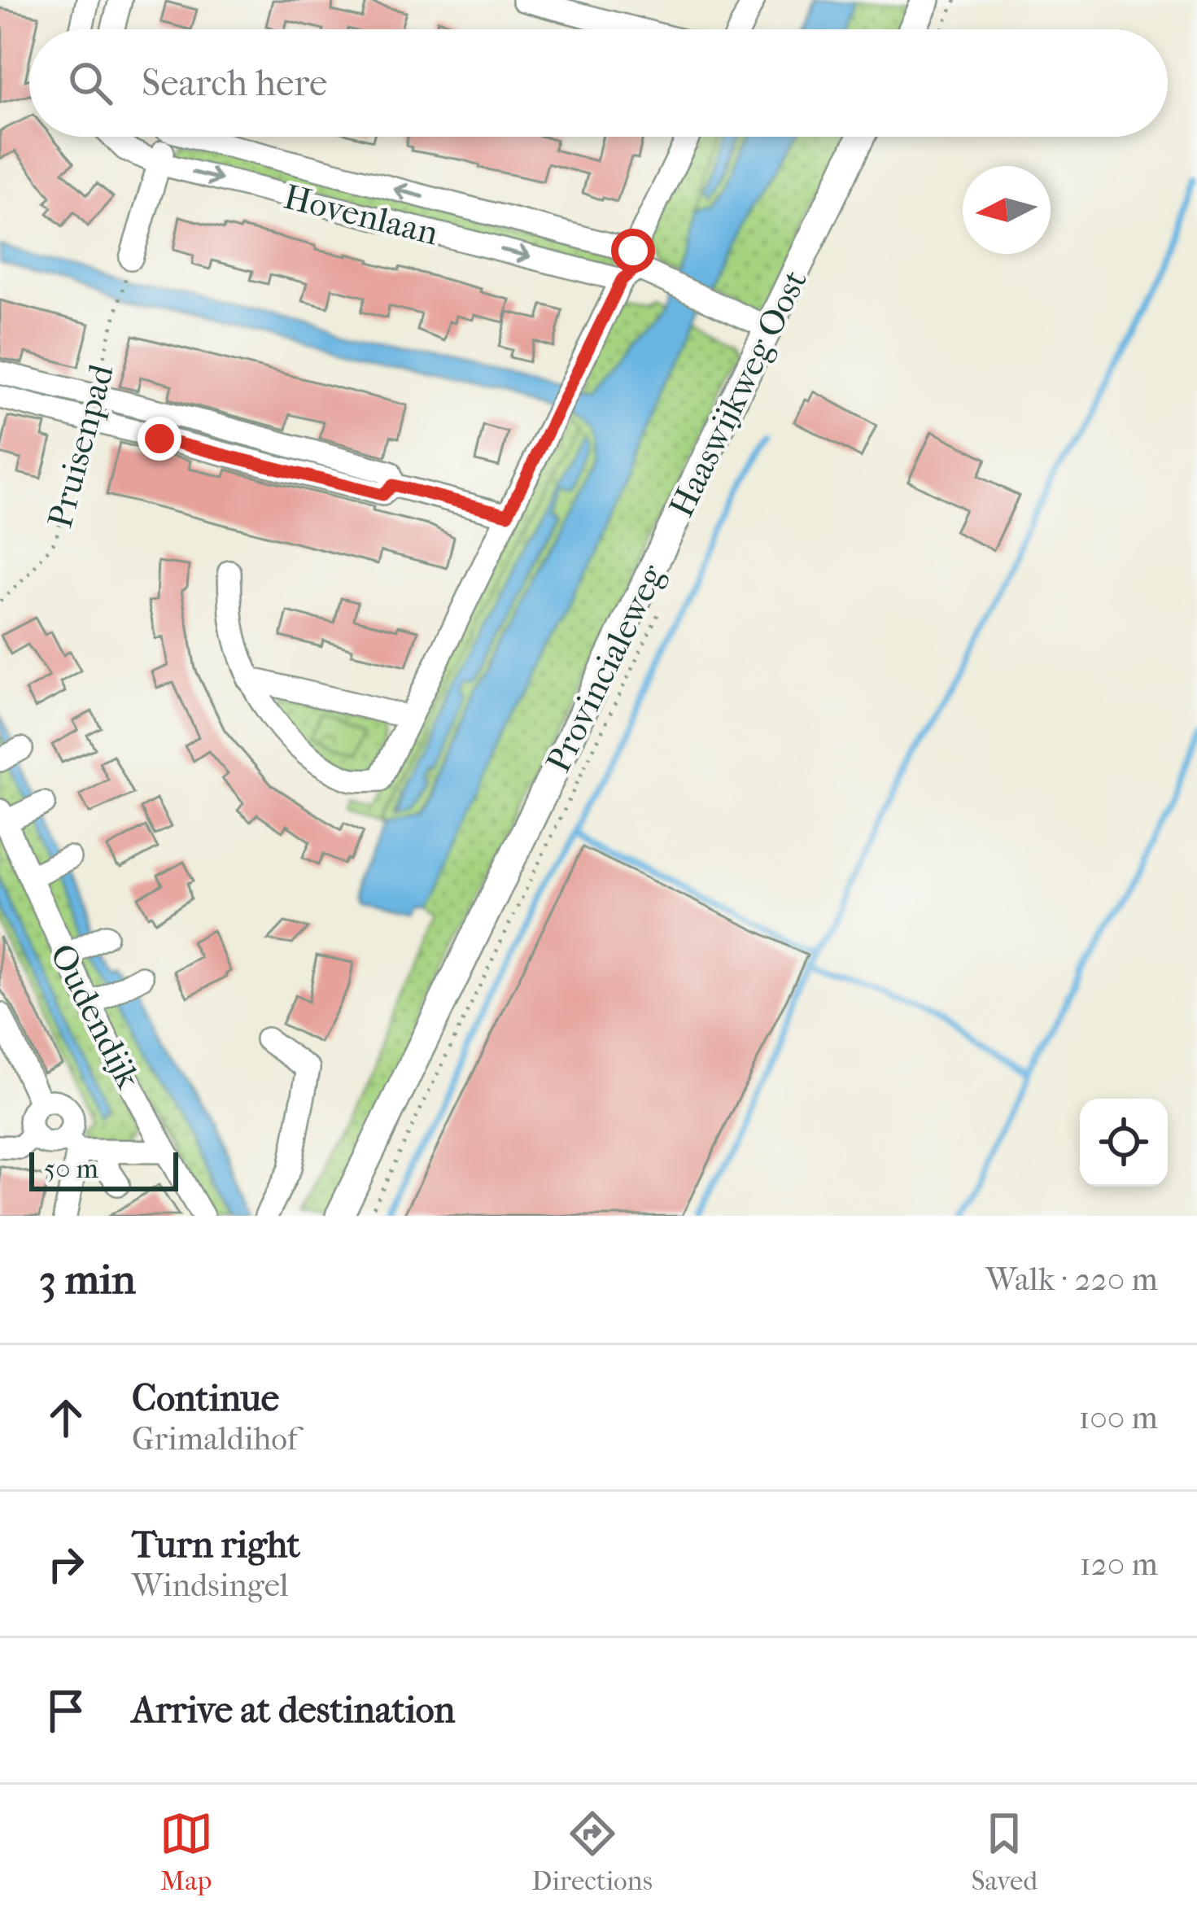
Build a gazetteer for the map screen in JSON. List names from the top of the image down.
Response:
{
  "streets": {
    "main road": ["Provincialeweg"],
    "street": ["Hovenlaan", "Oudendijk"],
    "path": ["Pruisenpad"]
  },
  "crossings": [
    ["Hovenlaan", "Provincialeweg"]
  ],
  "scale_bar": "50 m",
  "north": "left",
  "page": {
    "search": "Search here",
    "scale": "50 m",
    "heading": ["3 min", "Walk · 220 m"],
    "list": [
      ["Continue", "Grimaldihof", "100 m"],
      ["Turn right", "Windsingel", "120 m"],
      "Arrive at destination"
    ],
    "nav": ["Map", "Directions", "Saved"]
  }
}
